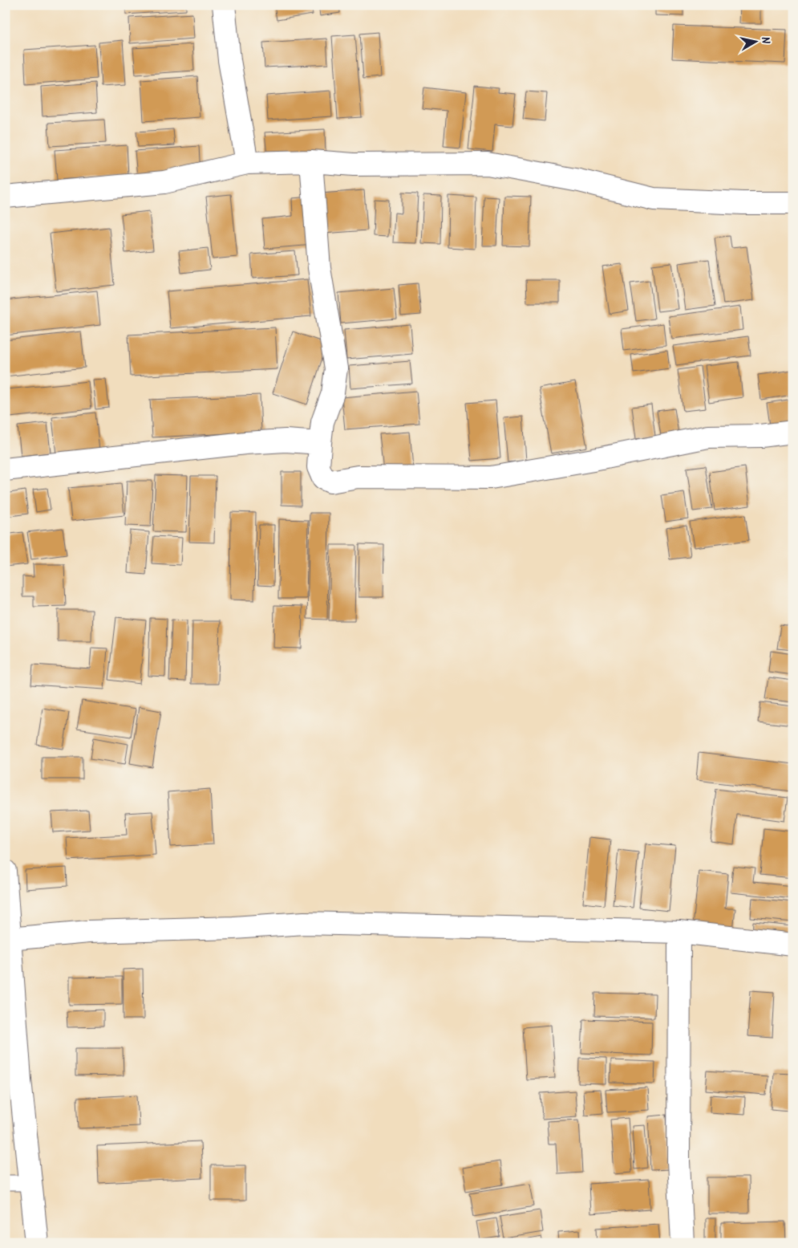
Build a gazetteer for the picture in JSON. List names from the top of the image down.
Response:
{
  "north": "right"
}
